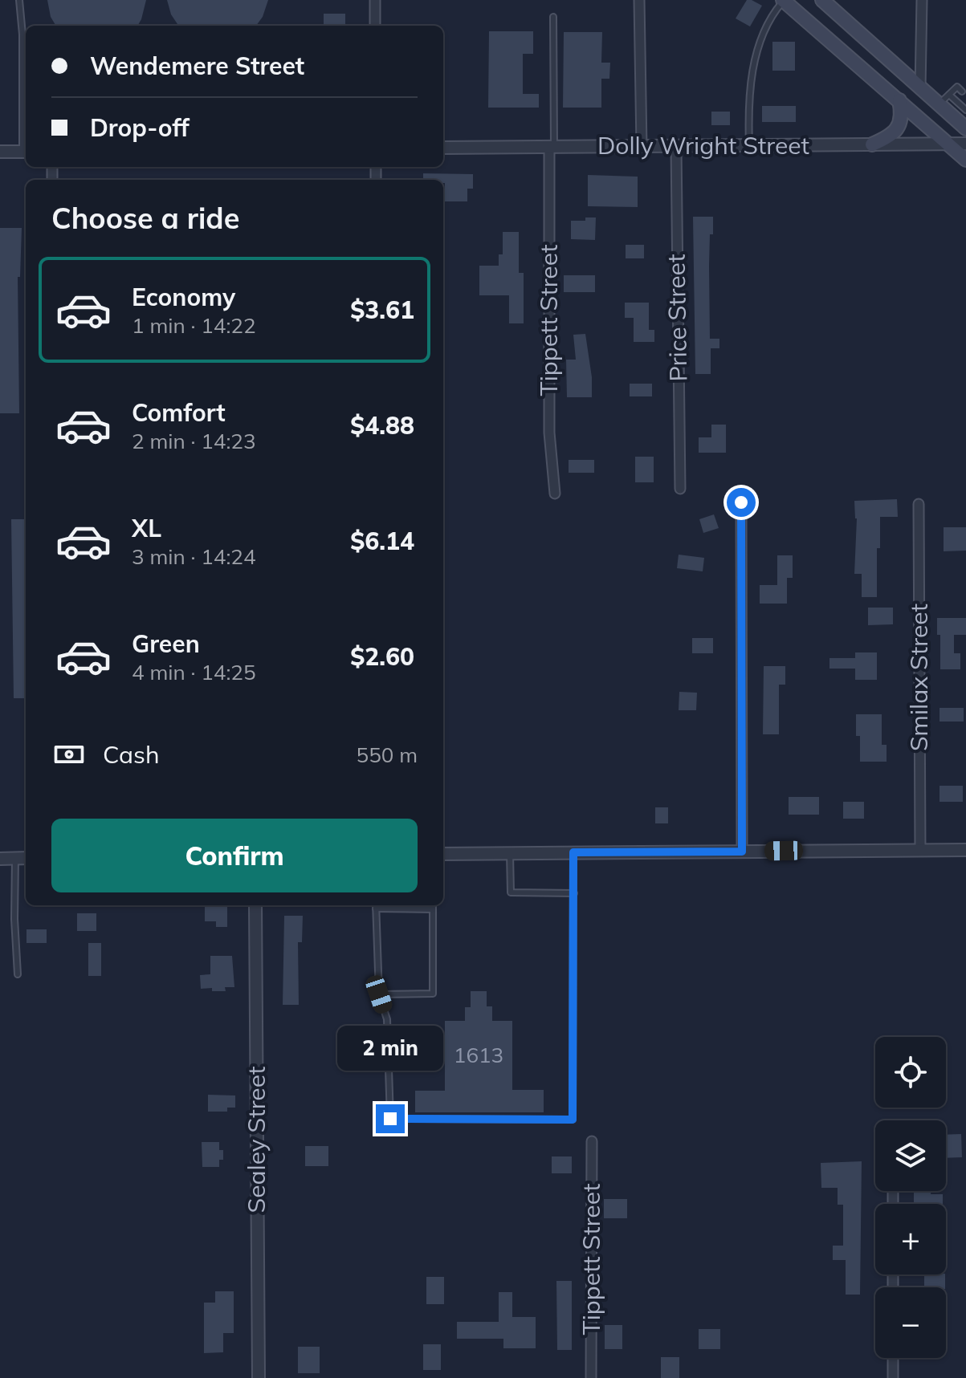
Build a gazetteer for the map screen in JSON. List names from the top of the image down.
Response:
{
  "streets": {
    "street": [
      "Dolly Wright Street",
      "Price Street",
      "Tippett Street",
      "Smilax Street",
      "Sealey Street"
    ]
  },
  "crossings": [
    ["Dolly Wright Street", "Price Street"],
    ["Dolly Wright Street", "Tippett Street"]
  ],
  "house_numbers": ["1613"],
  "page": {
    "banner": ["Wendemere Street", "Drop-off"],
    "heading": "Choose a ride",
    "list": [
      {
        "name": "Economy",
        "note": "1 min · 14:22",
        "value": "$3.61"
      },
      {
        "name": "Comfort",
        "note": "2 min · 14:23",
        "value": "$4.88"
      },
      {
        "name": "XL",
        "note": "3 min · 14:24",
        "value": "$6.14"
      },
      {
        "name": "Green",
        "note": "4 min · 14:25",
        "value": "$2.60"
      }
    ],
    "pay": ["Cash", "550 m"],
    "buttons": "Confirm",
    "bubble": "2 min",
    "map_buttons": ["+", "−"]
  }
}
